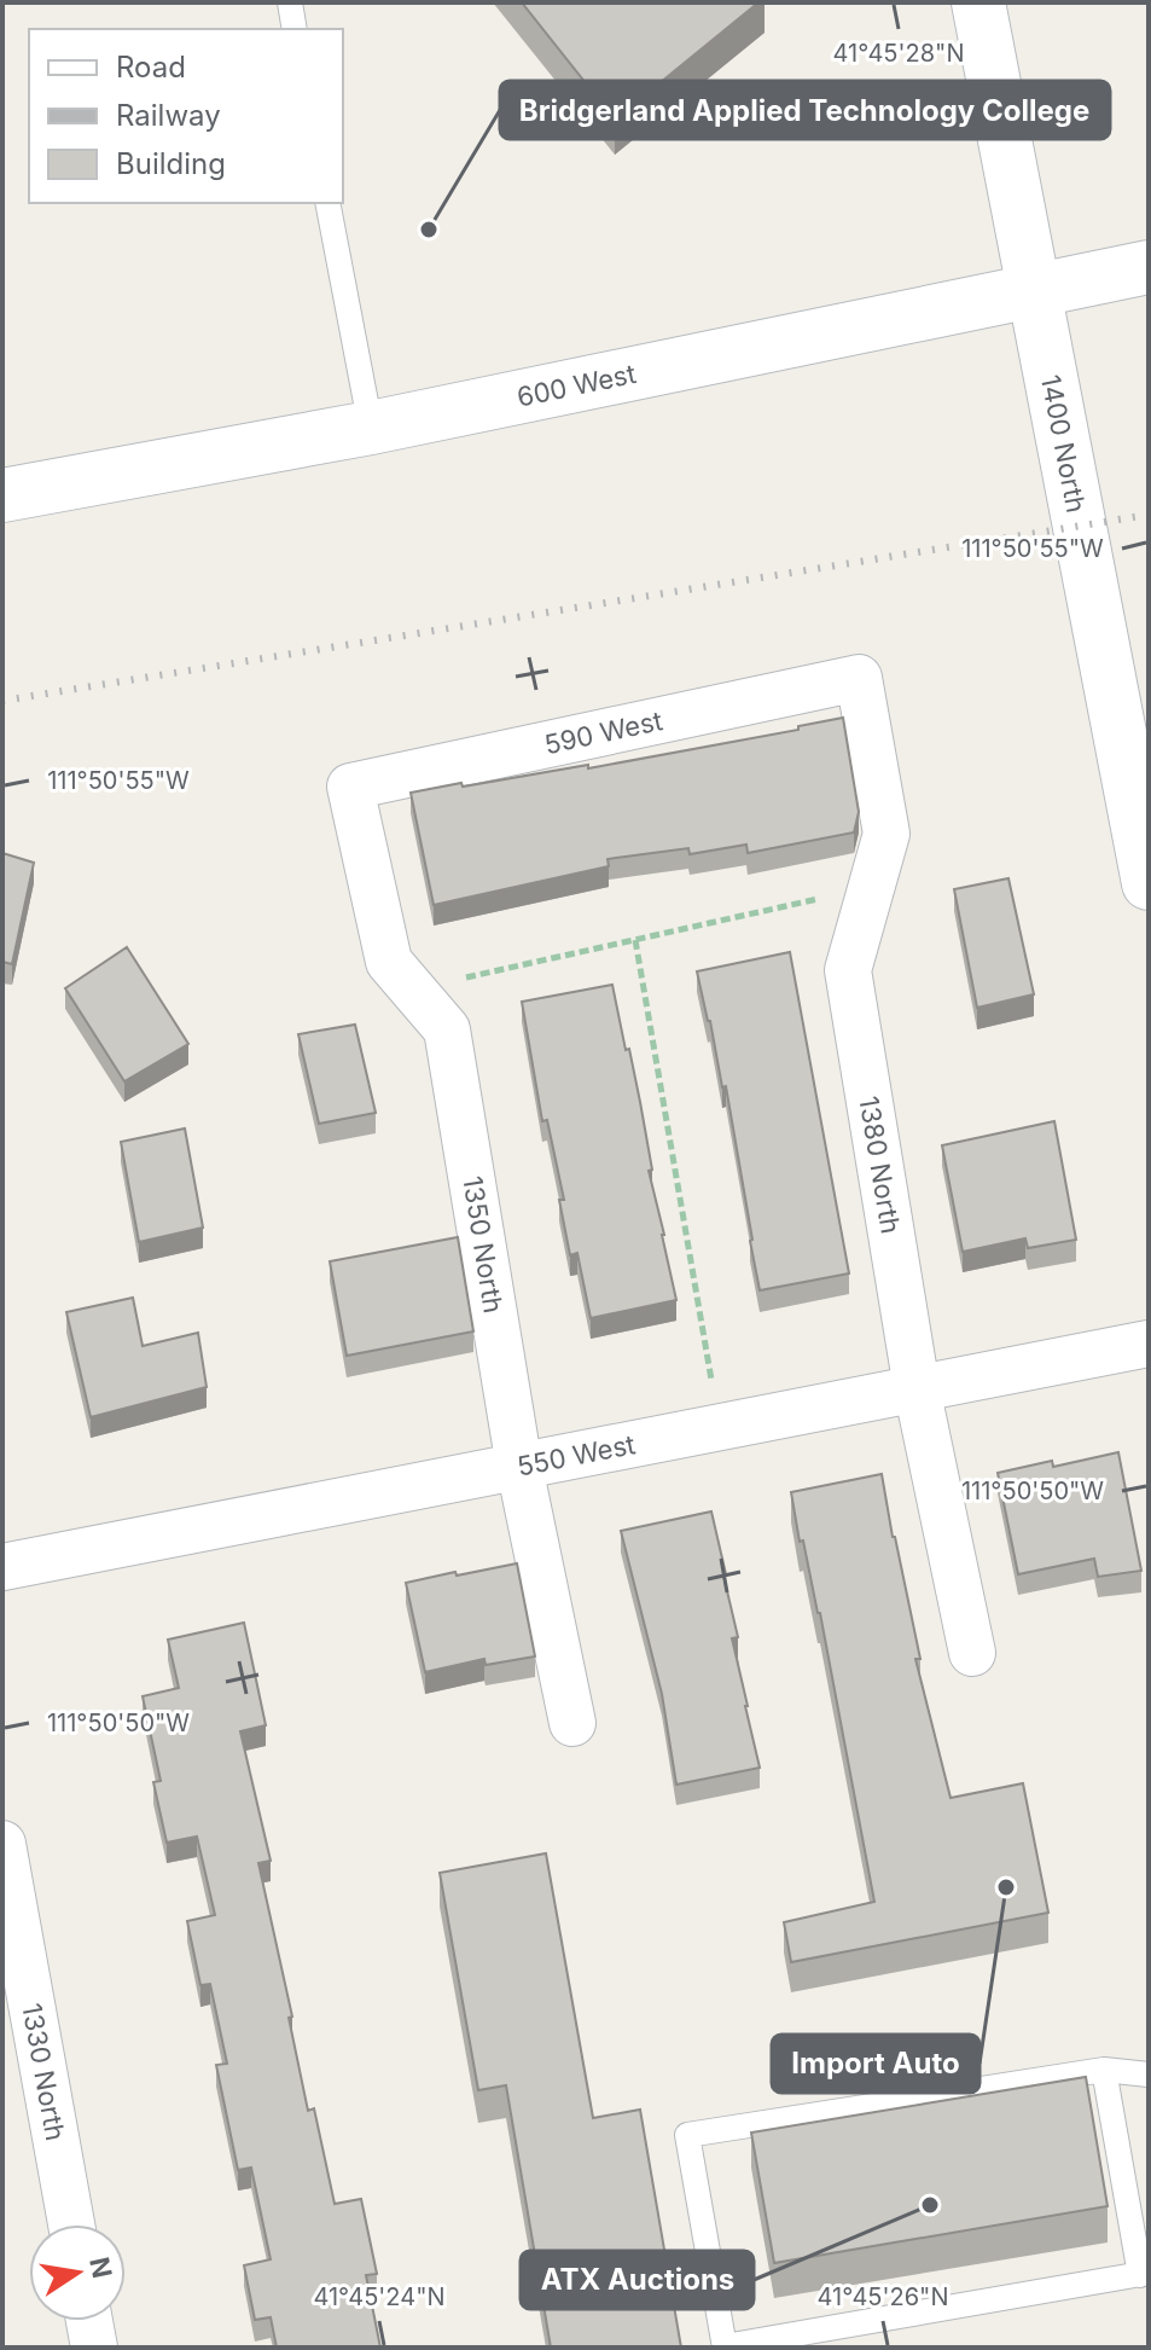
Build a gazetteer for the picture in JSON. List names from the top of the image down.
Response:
{
  "streets": {
    "main road": ["600 West", "1400 North"],
    "street": [
      "590 West",
      "1380 North",
      "1350 North",
      "550 West",
      "1330 North"
    ]
  },
  "crossings": [
    ["600 West", "1400 North"],
    ["590 West", "1380 North"],
    ["590 West", "1350 North"],
    ["1380 North", "550 West"],
    ["1350 North", "550 West"]
  ],
  "places": ["Bridgerland Applied Technology College", "Import Auto", "ATX Auctions"],
  "legend": ["Road", "Railway", "Building"],
  "north": "right",
  "coordinates": [
    "41°45'28\"N",
    "111°50'55\"W",
    "111°50'50\"W",
    "41°45'24\"N",
    "41°45'26\"N"
  ]
}
